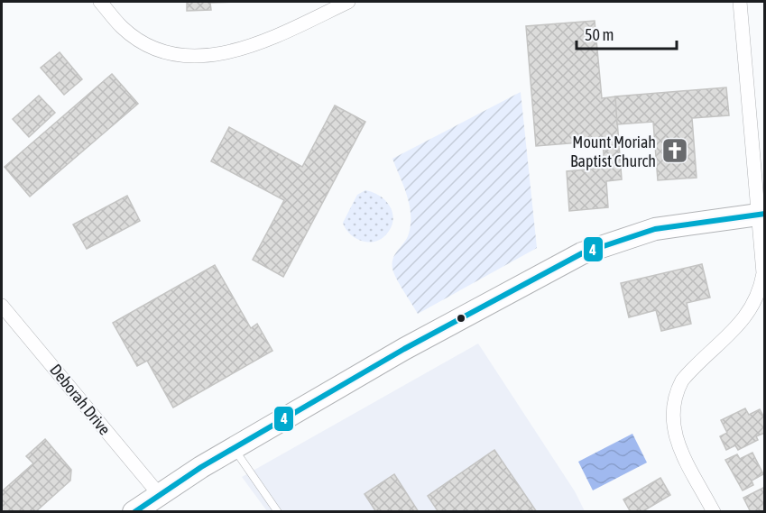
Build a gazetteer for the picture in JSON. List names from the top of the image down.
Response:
{
  "streets": {
    "street": ["Deborah Drive"]
  },
  "places": {
    "church": ["Mount Moriah Baptist Church"]
  },
  "lines": ["transit line 4"],
  "scale_bar": "50 m"
}
